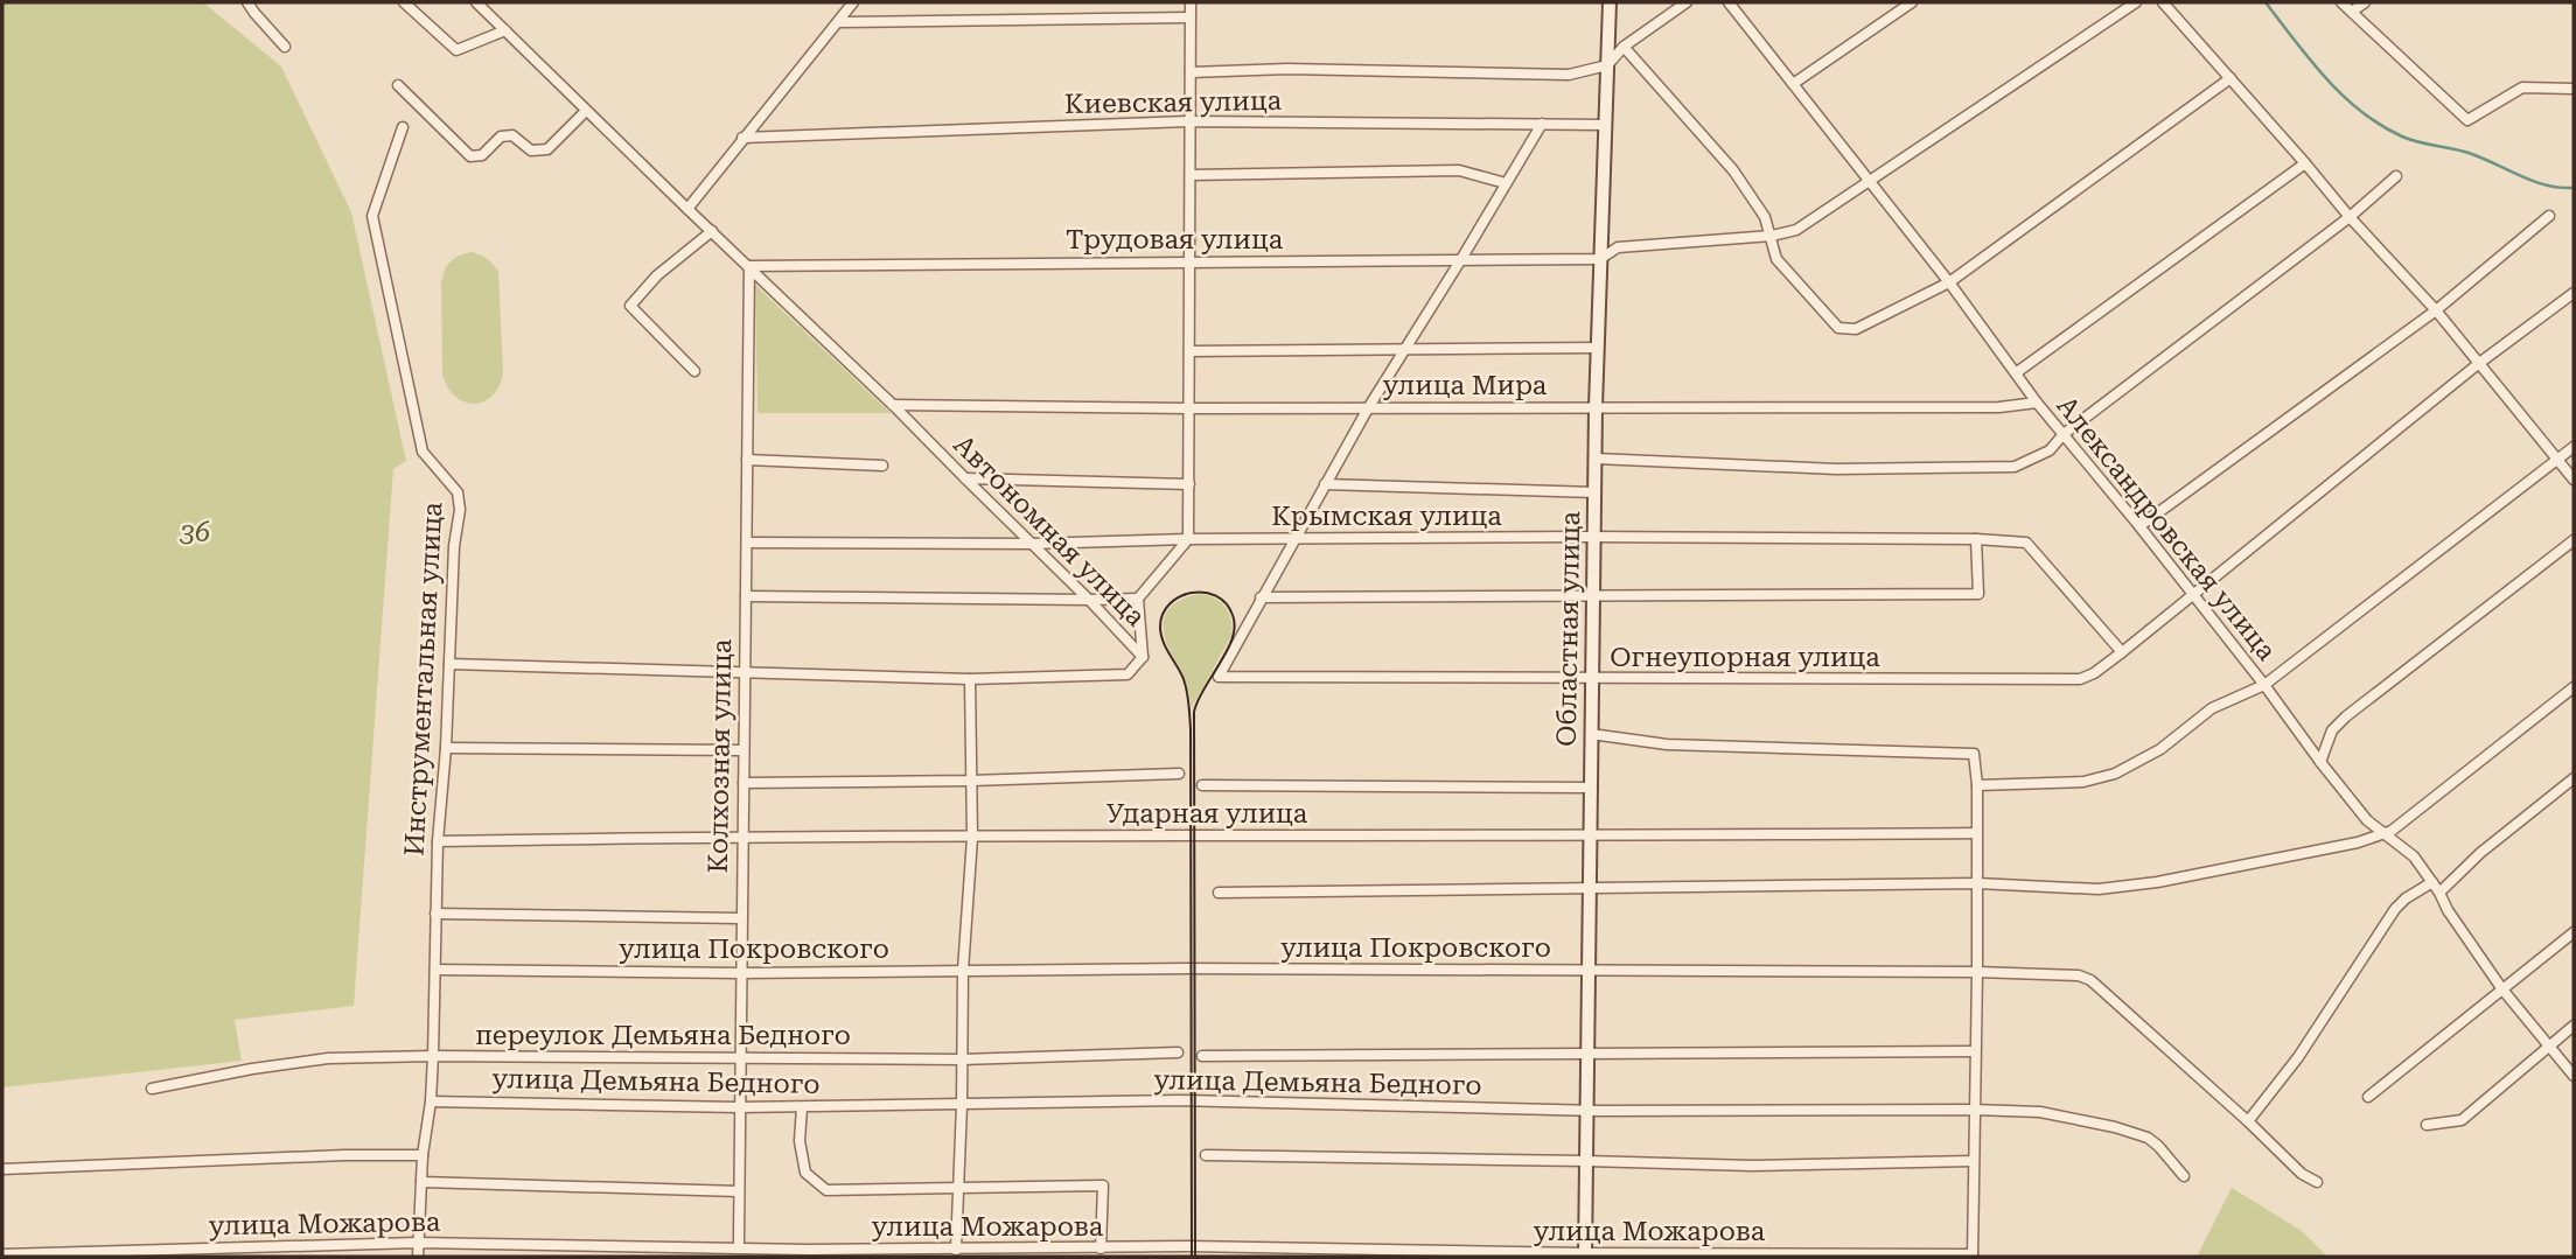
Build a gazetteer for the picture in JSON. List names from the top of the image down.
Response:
{
  "streets": {
    "main road": ["Областная улица"],
    "street": [
      "Киевская улица",
      "Трудовая улица",
      "улица Мира",
      "Крымская улица",
      "Александровская улица",
      "Автономная улица",
      "Огнеупорная улица",
      "Инструментальная улица",
      "Колхозная улица",
      "Ударная улица",
      "улица Покровского",
      "переулок Демьяна Бедного",
      "улица Демьяна Бедного",
      "улица Можарова"
    ]
  },
  "crossings": [
    ["Киевская улица", "Областная улица"],
    ["Трудовая улица", "Александровская улица"],
    ["Трудовая улица", "Автономная улица"],
    ["Трудовая улица", "Областная улица"],
    ["Трудовая улица", "Колхозная улица"],
    ["улица Мира", "Александровская улица"],
    ["улица Мира", "Автономная улица"],
    ["улица Мира", "Областная улица"],
    ["Крымская улица", "Автономная улица"],
    ["Крымская улица", "Областная улица"],
    ["Крымская улица", "Огнеупорная улица"],
    ["Крымская улица", "Колхозная улица"],
    ["Александровская улица", "Огнеупорная улица"],
    ["Автономная улица", "Колхозная улица"],
    ["Областная улица", "Огнеупорная улица"],
    ["Областная улица", "Ударная улица"],
    ["Областная улица", "улица Покровского"],
    ["Областная улица", "улица Демьяна Бедного"],
    ["Областная улица", "улица Можарова"],
    ["Инструментальная улица", "Ударная улица"],
    ["Инструментальная улица", "улица Покровского"],
    ["Инструментальная улица", "переулок Демьяна Бедного"],
    ["Инструментальная улица", "улица Демьяна Бедного"],
    ["Инструментальная улица", "улица Можарова"],
    ["Колхозная улица", "Ударная улица"],
    ["Колхозная улица", "улица Покровского"],
    ["Колхозная улица", "переулок Демьяна Бедного"],
    ["Колхозная улица", "улица Демьяна Бедного"],
    ["Колхозная улица", "улица Можарова"]
  ],
  "parks": ["36"]
}
